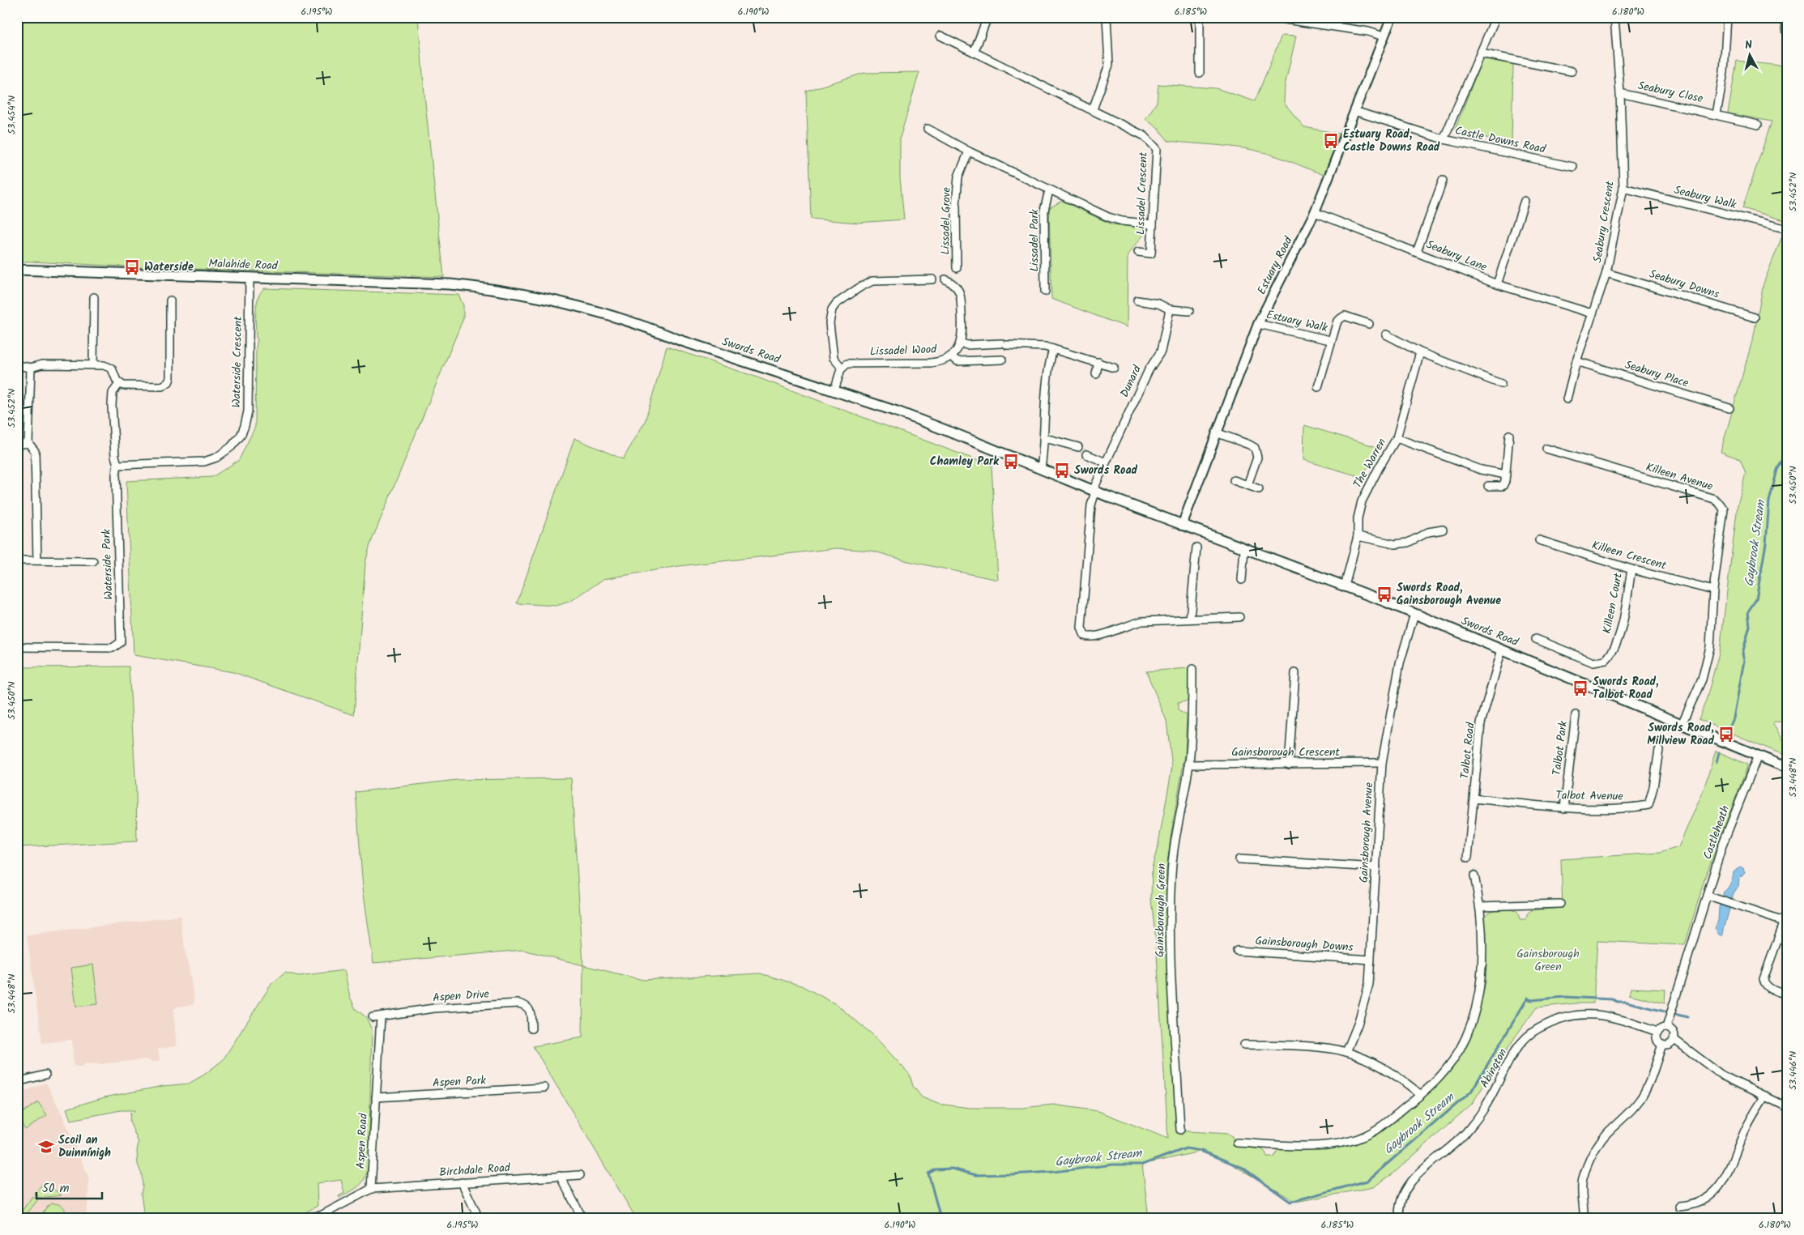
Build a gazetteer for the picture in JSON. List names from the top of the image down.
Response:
{
  "streets": {
    "main road": ["Malahide Road", "Swords Road"],
    "street": [
      "Seabury Close",
      "Castle Downs Road",
      "Lissadel Crescent",
      "Seabury Walk",
      "Lissadel Grove",
      "Seabury Crescent",
      "Lissadel Park",
      "Seabury Lane",
      "Estuary Road",
      "Seabury Downs",
      "Estuary Walk",
      "Lissadel Wood",
      "Waterside Crescent",
      "Seabury Place",
      "Dunard",
      "The Warren",
      "Killeen Avenue",
      "Killeen Crescent",
      "Waterside Park",
      "Killeen Court",
      "Talbot Park",
      "Talbot Road",
      "Gainsborough Crescent",
      "Talbot Avenue",
      "Gainsborough Avenue",
      "Castleheath",
      "Gainsborough Green",
      "Gainsborough Downs",
      "Aspen Drive",
      "Abington",
      "Aspen Park",
      "Aspen Road",
      "Birchdale Road"
    ]
  },
  "crossings": [
    ["Seabury Close", "Seabury Crescent"],
    ["Castle Downs Road", "Estuary Road"],
    ["Seabury Walk", "Seabury Crescent"],
    ["Seabury Crescent", "Seabury Lane"],
    ["Seabury Crescent", "Seabury Downs"],
    ["Seabury Crescent", "Seabury Place"],
    ["Seabury Lane", "Estuary Road"],
    ["Malahide Road", "Swords Road"],
    ["Malahide Road", "Waterside Crescent"],
    ["Estuary Road", "Estuary Walk"],
    ["Estuary Road", "Swords Road"],
    ["Swords Road", "Dunard"],
    ["Swords Road", "The Warren"],
    ["Swords Road", "Talbot Road"],
    ["Swords Road", "Gainsborough Avenue"],
    ["Swords Road", "Castleheath"],
    ["Waterside Crescent", "Waterside Park"],
    ["Killeen Avenue", "Killeen Crescent"],
    ["Killeen Crescent", "Killeen Court"],
    ["Talbot Park", "Talbot Avenue"],
    ["Talbot Road", "Talbot Avenue"],
    ["Gainsborough Crescent", "Gainsborough Avenue"],
    ["Gainsborough Crescent", "Gainsborough Green"],
    ["Gainsborough Avenue", "Gainsborough Downs"],
    ["Castleheath", "Abington"],
    ["Aspen Drive", "Aspen Road"],
    ["Aspen Park", "Aspen Road"],
    ["Aspen Road", "Birchdale Road"]
  ],
  "water": ["Gaybrook Stream"],
  "parks": ["Gainsborough Green"],
  "places": {
    "bus stop": [
      "Estuary Road, Castle Downs Road",
      "Waterside",
      "Chamley Park",
      "Swords Road",
      "Swords Road, Gainsborough Avenue",
      "Swords Road, Talbot Road",
      "Swords Road, Millview Road"
    ],
    "school or university": ["Scoil an Duinnínigh"]
  },
  "scale_bar": "50 m",
  "north": "top",
  "coordinates": [
    "6.195°W",
    "6.190°W",
    "6.185°W",
    "6.180°W",
    "53.454°N",
    "53.452°N",
    "53.450°N",
    "53.448°N",
    "53.446°N"
  ]
}
